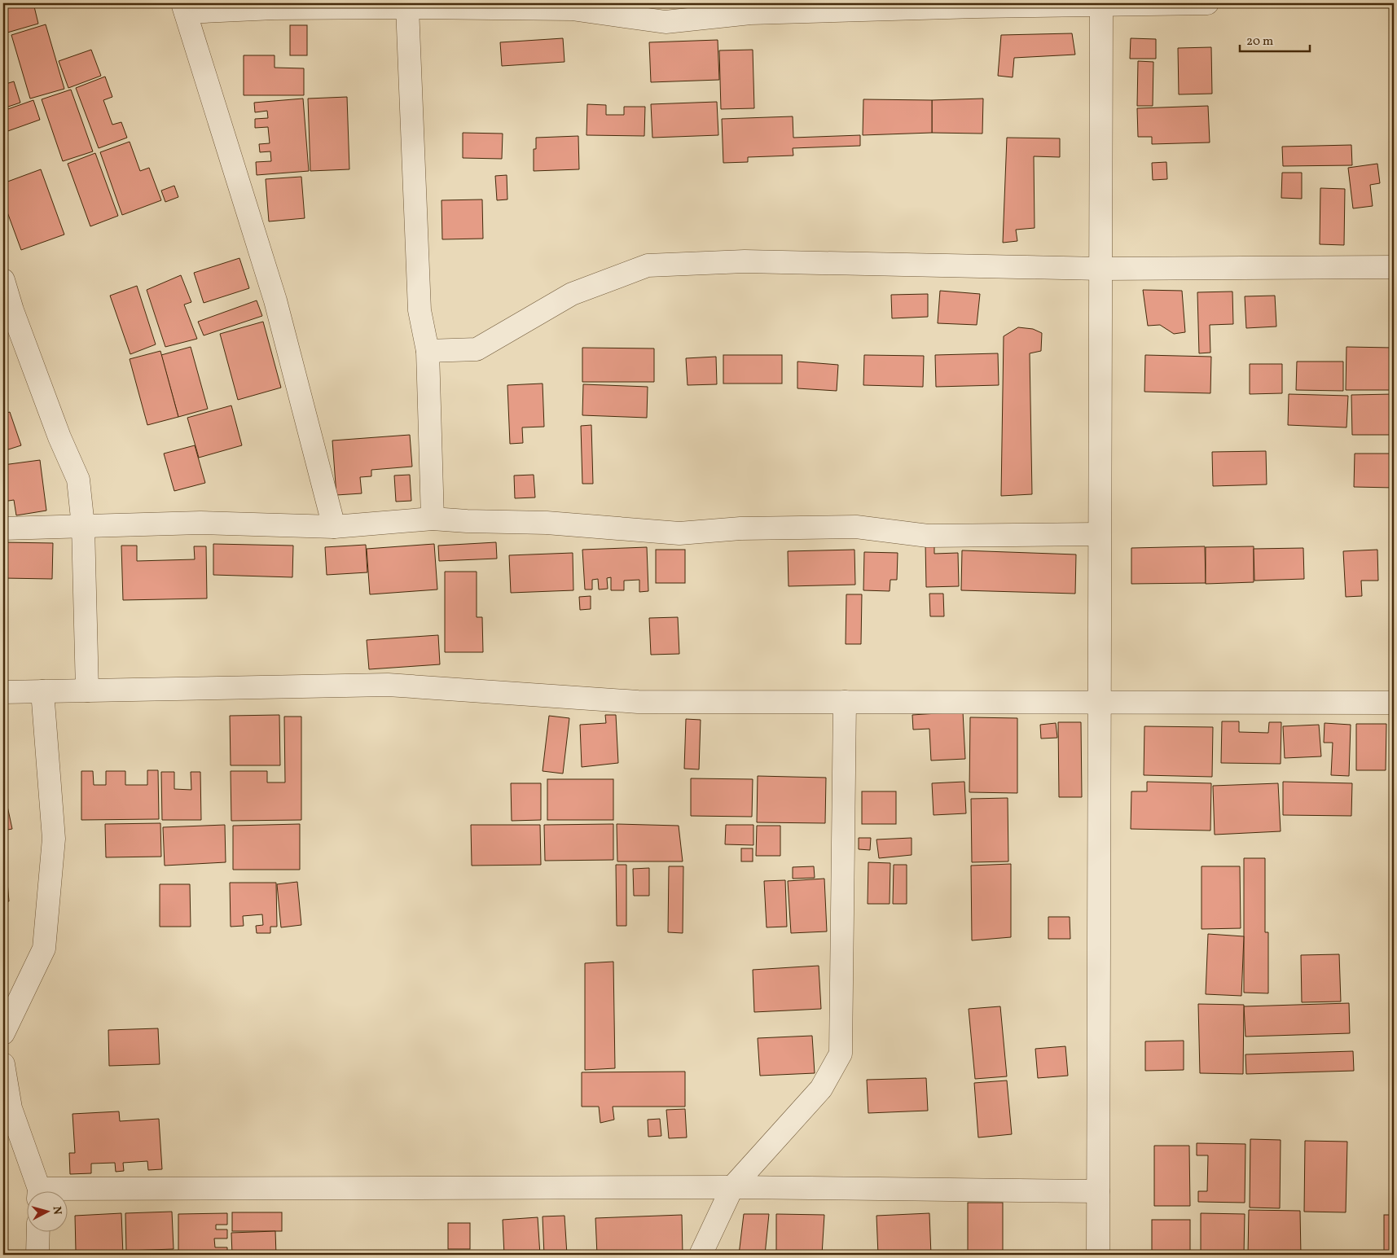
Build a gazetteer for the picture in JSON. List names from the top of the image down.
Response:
{
  "scale_bar": "20 m",
  "north": "right"
}
